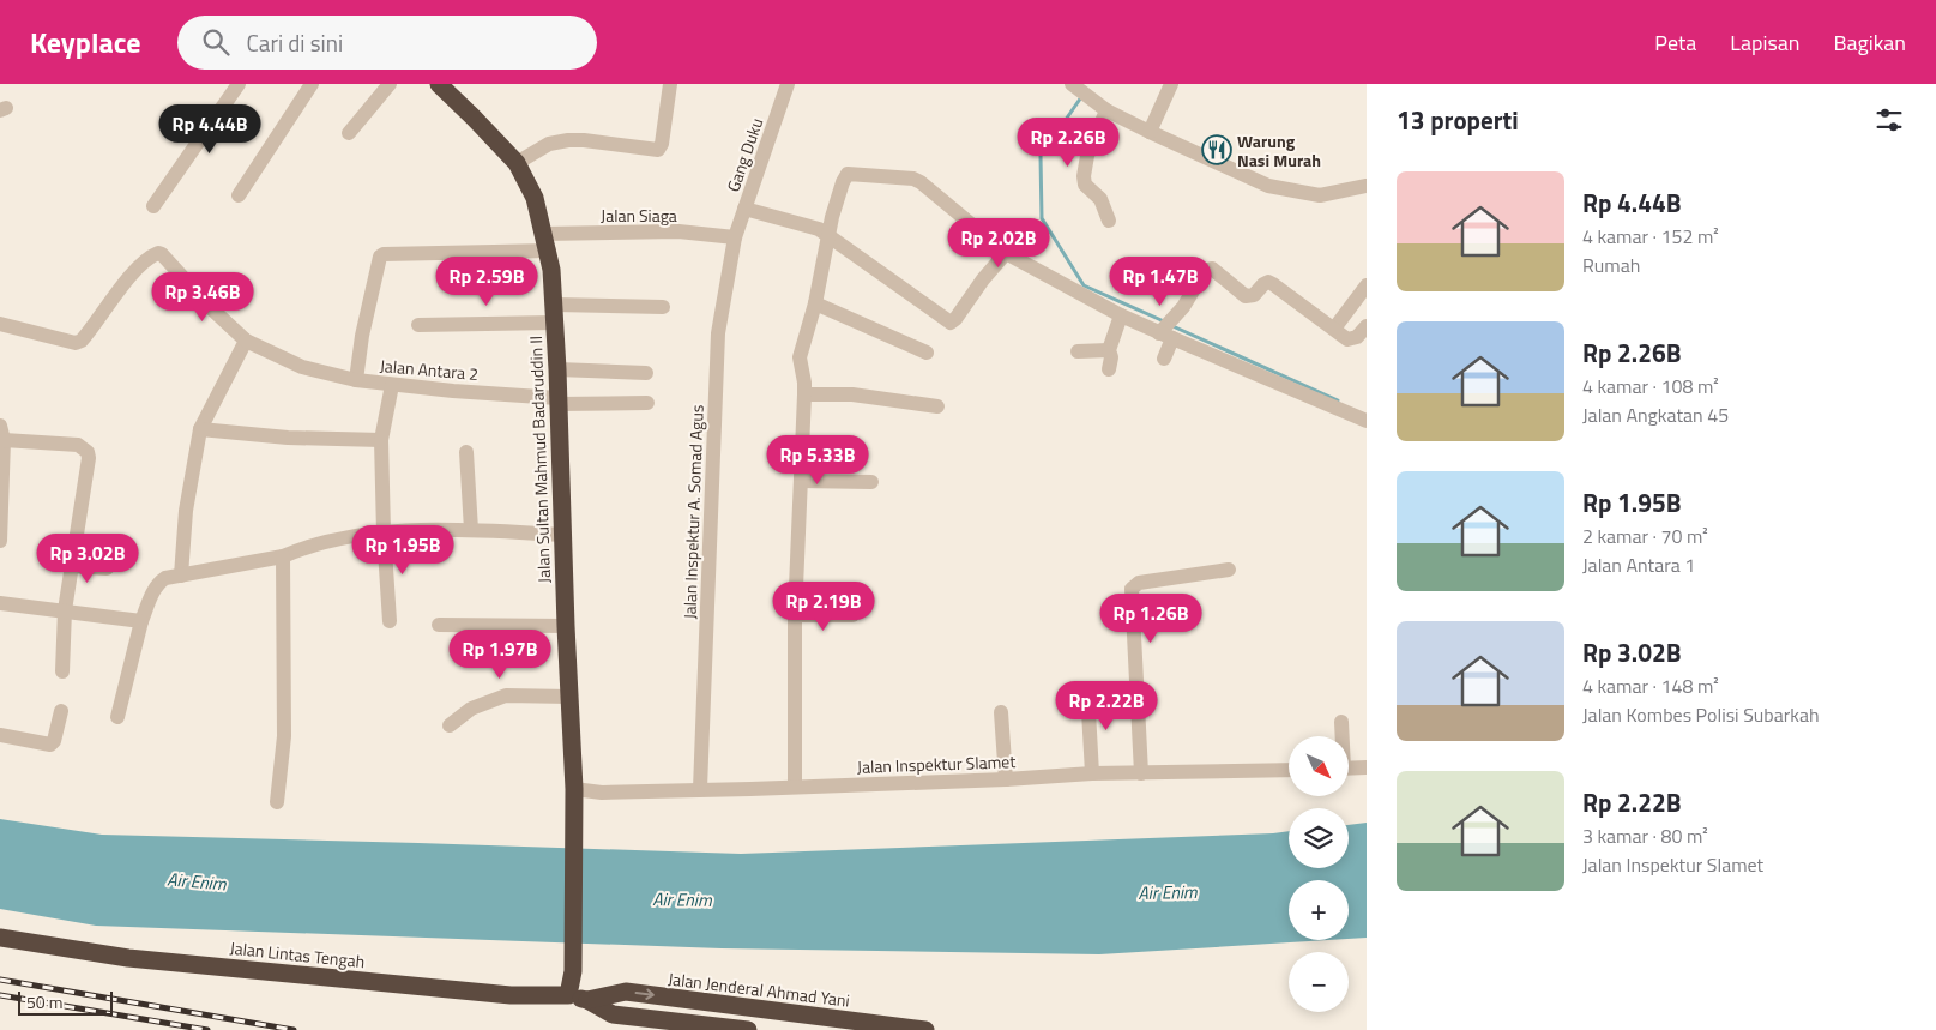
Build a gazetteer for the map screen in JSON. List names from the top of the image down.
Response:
{
  "streets": {
    "highway": ["Jalan Sultan Mahmud Badaruddin II", "Jalan Lintas Tengah", "Jalan Jenderal Ahmad Yani"],
    "street": [
      "Gang Duku",
      "Jalan Siaga",
      "Jalan Antara 2",
      "Jalan Inspektur A. Somad Agus",
      "Jalan Inspektur Slamet"
    ]
  },
  "crossings": [
    ["Gang Duku", "Jalan Siaga"],
    ["Gang Duku", "Jalan Inspektur A. Somad Agus"],
    ["Jalan Siaga", "Jalan Antara 2"],
    ["Jalan Siaga", "Jalan Sultan Mahmud Badaruddin II"],
    ["Jalan Siaga", "Jalan Inspektur A. Somad Agus"],
    ["Jalan Antara 2", "Jalan Sultan Mahmud Badaruddin II"],
    ["Jalan Sultan Mahmud Badaruddin II", "Jalan Inspektur Slamet"],
    ["Jalan Sultan Mahmud Badaruddin II", "Jalan Lintas Tengah"],
    ["Jalan Inspektur A. Somad Agus", "Jalan Inspektur Slamet"],
    ["Jalan Lintas Tengah", "Jalan Jenderal Ahmad Yani"]
  ],
  "water": ["Air Enim"],
  "places": {
    "restaurant": ["Warung Nasi Murah"]
  },
  "scale_bar": "50 m",
  "north": "bottom right",
  "page": {
    "header": "Keyplace",
    "search": "Cari di sini",
    "nav": ["Peta", "Lapisan", "Bagikan"],
    "heading": "13 properti",
    "price": [
      "Rp 4.44B",
      "Rp 2.26B",
      "Rp 2.02B",
      "Rp 2.59B",
      "Rp 1.47B",
      "Rp 3.46B",
      "Rp 5.33B",
      "Rp 1.95B",
      "Rp 3.02B",
      "Rp 2.19B",
      "Rp 1.26B",
      "Rp 1.97B",
      "Rp 2.22B"
    ],
    "list": [
      {
        "name": "Rp 4.44B",
        "note": "4 kamar · 152 m² · Rumah"
      },
      {
        "name": "Rp 2.26B",
        "note": "4 kamar · 108 m² · Jalan Angkatan 45"
      },
      {
        "name": "Rp 1.95B",
        "note": "2 kamar · 70 m² · Jalan Antara 1"
      },
      {
        "name": "Rp 3.02B",
        "note": "4 kamar · 148 m² · Jalan Kombes Polisi Subarkah"
      },
      {
        "name": "Rp 2.22B",
        "note": "3 kamar · 80 m² · Jalan Inspektur Slamet"
      }
    ],
    "map_buttons": ["+", "−"],
    "scale": "50 m"
  }
}
